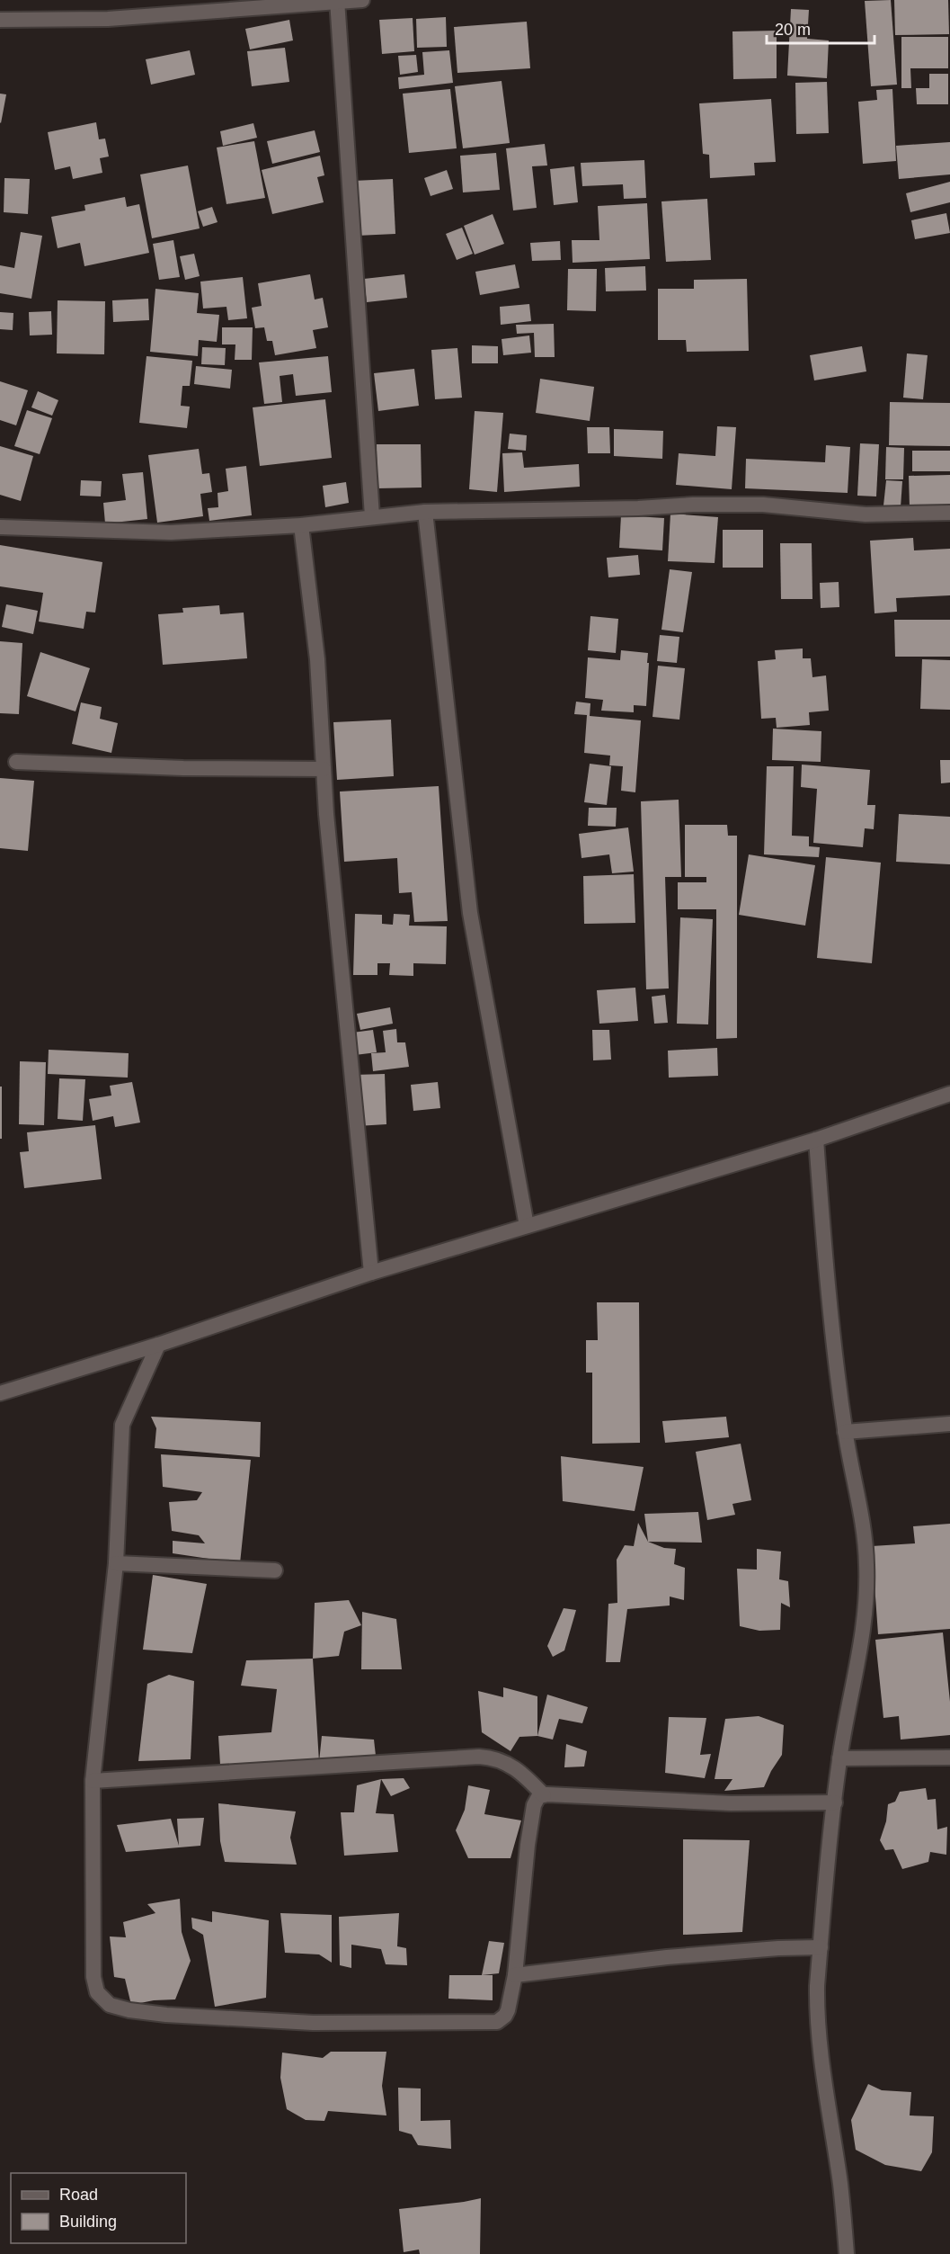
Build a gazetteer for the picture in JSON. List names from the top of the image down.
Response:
{
  "legend": ["Road", "Building"],
  "scale_bar": "20 m"
}
